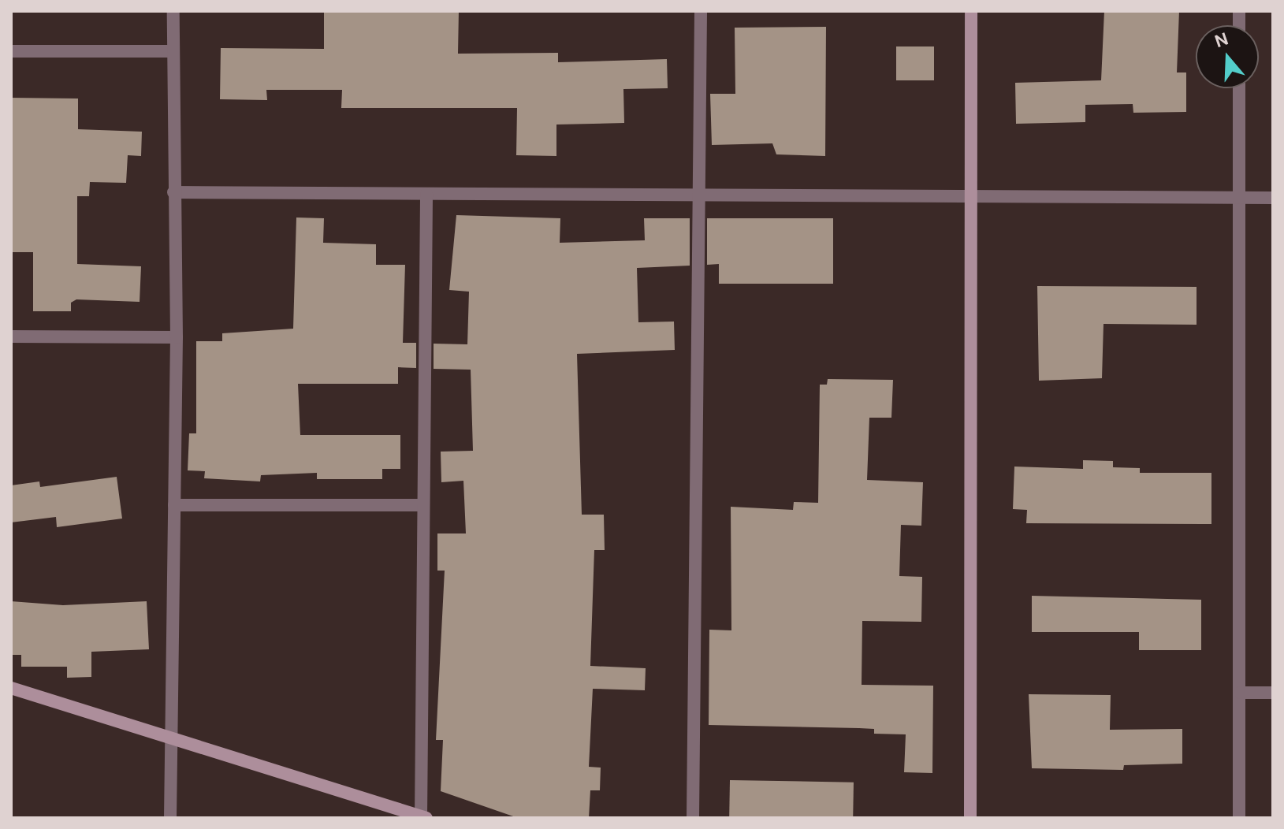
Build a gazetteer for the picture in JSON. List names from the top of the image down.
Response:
{
  "north": "top"
}
